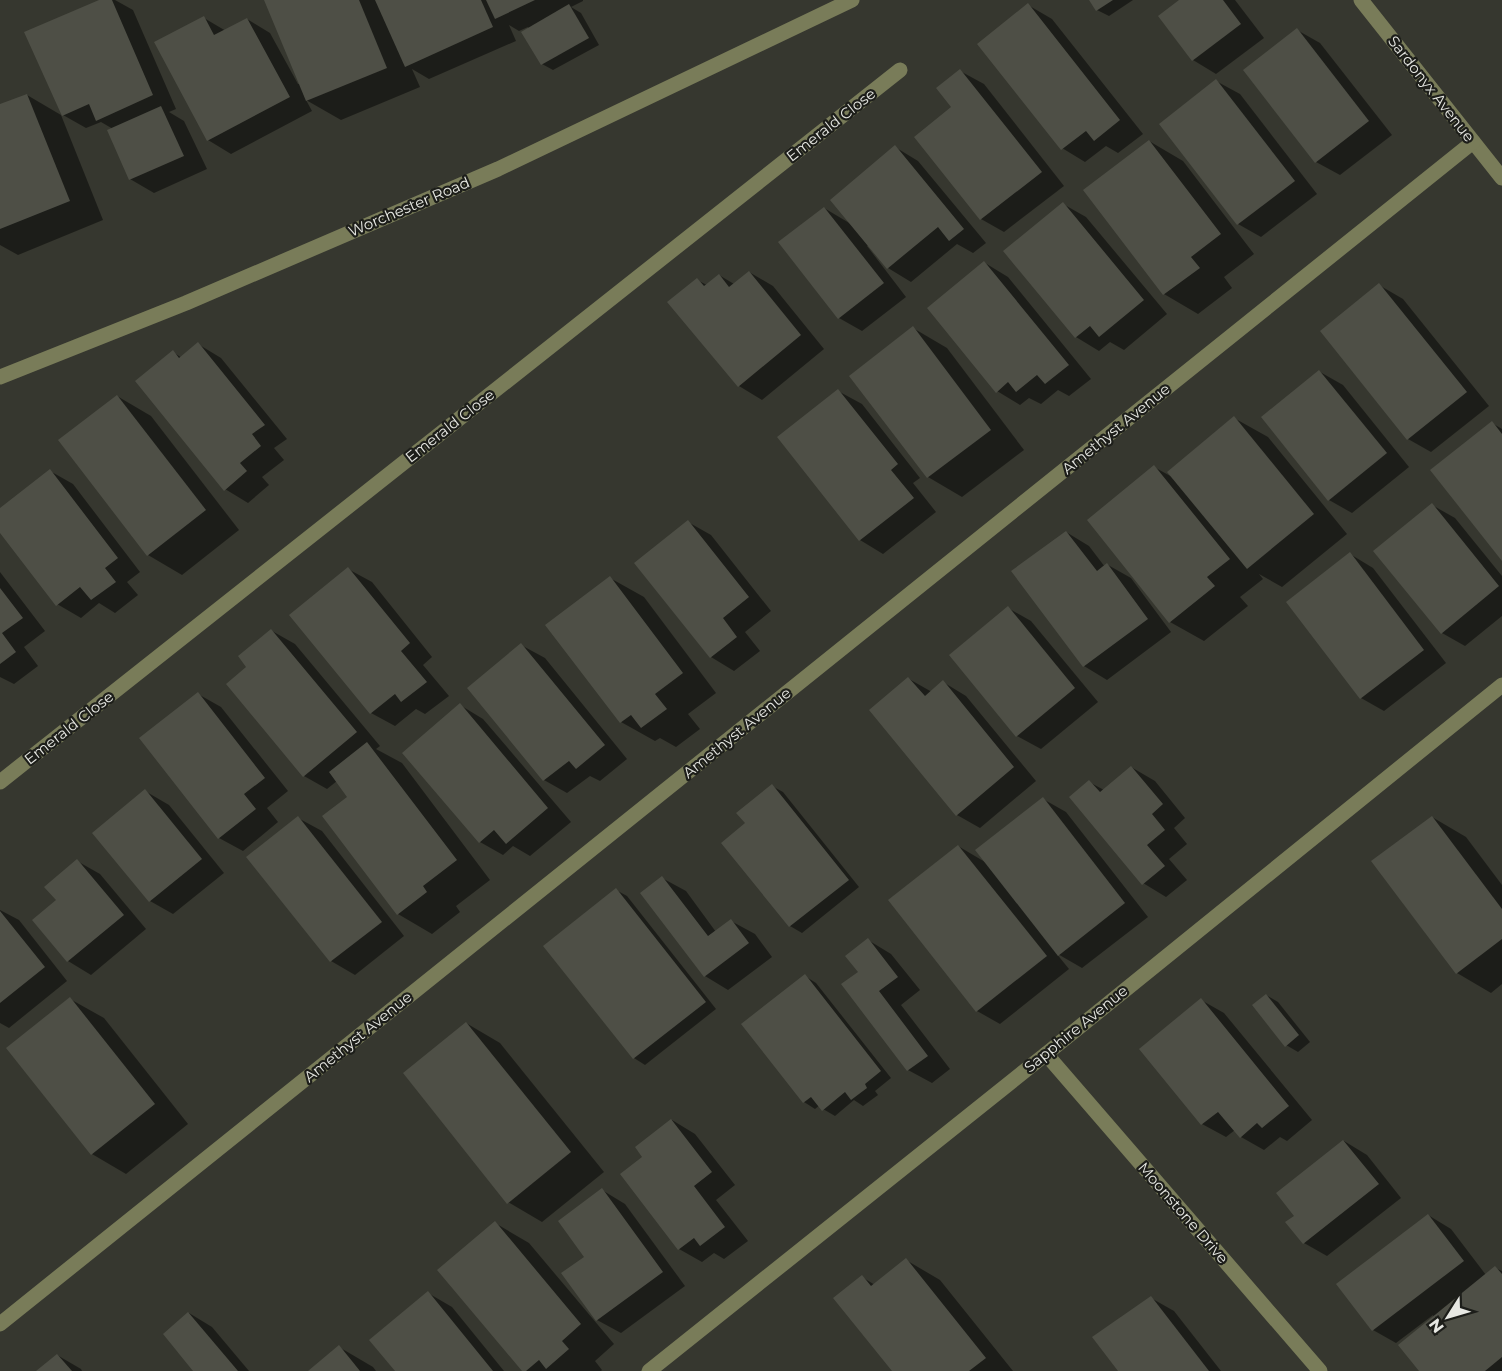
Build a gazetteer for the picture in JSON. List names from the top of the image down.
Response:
{
  "streets": {
    "street": [
      "Sardonyx Avenue",
      "Emerald Close",
      "Worchester Road",
      "Amethyst Avenue",
      "Sapphire Avenue",
      "Moonstone Drive"
    ]
  },
  "crossings": [
    ["Sardonyx Avenue", "Amethyst Avenue"],
    ["Sapphire Avenue", "Moonstone Drive"]
  ],
  "north": "bottom left"
}
